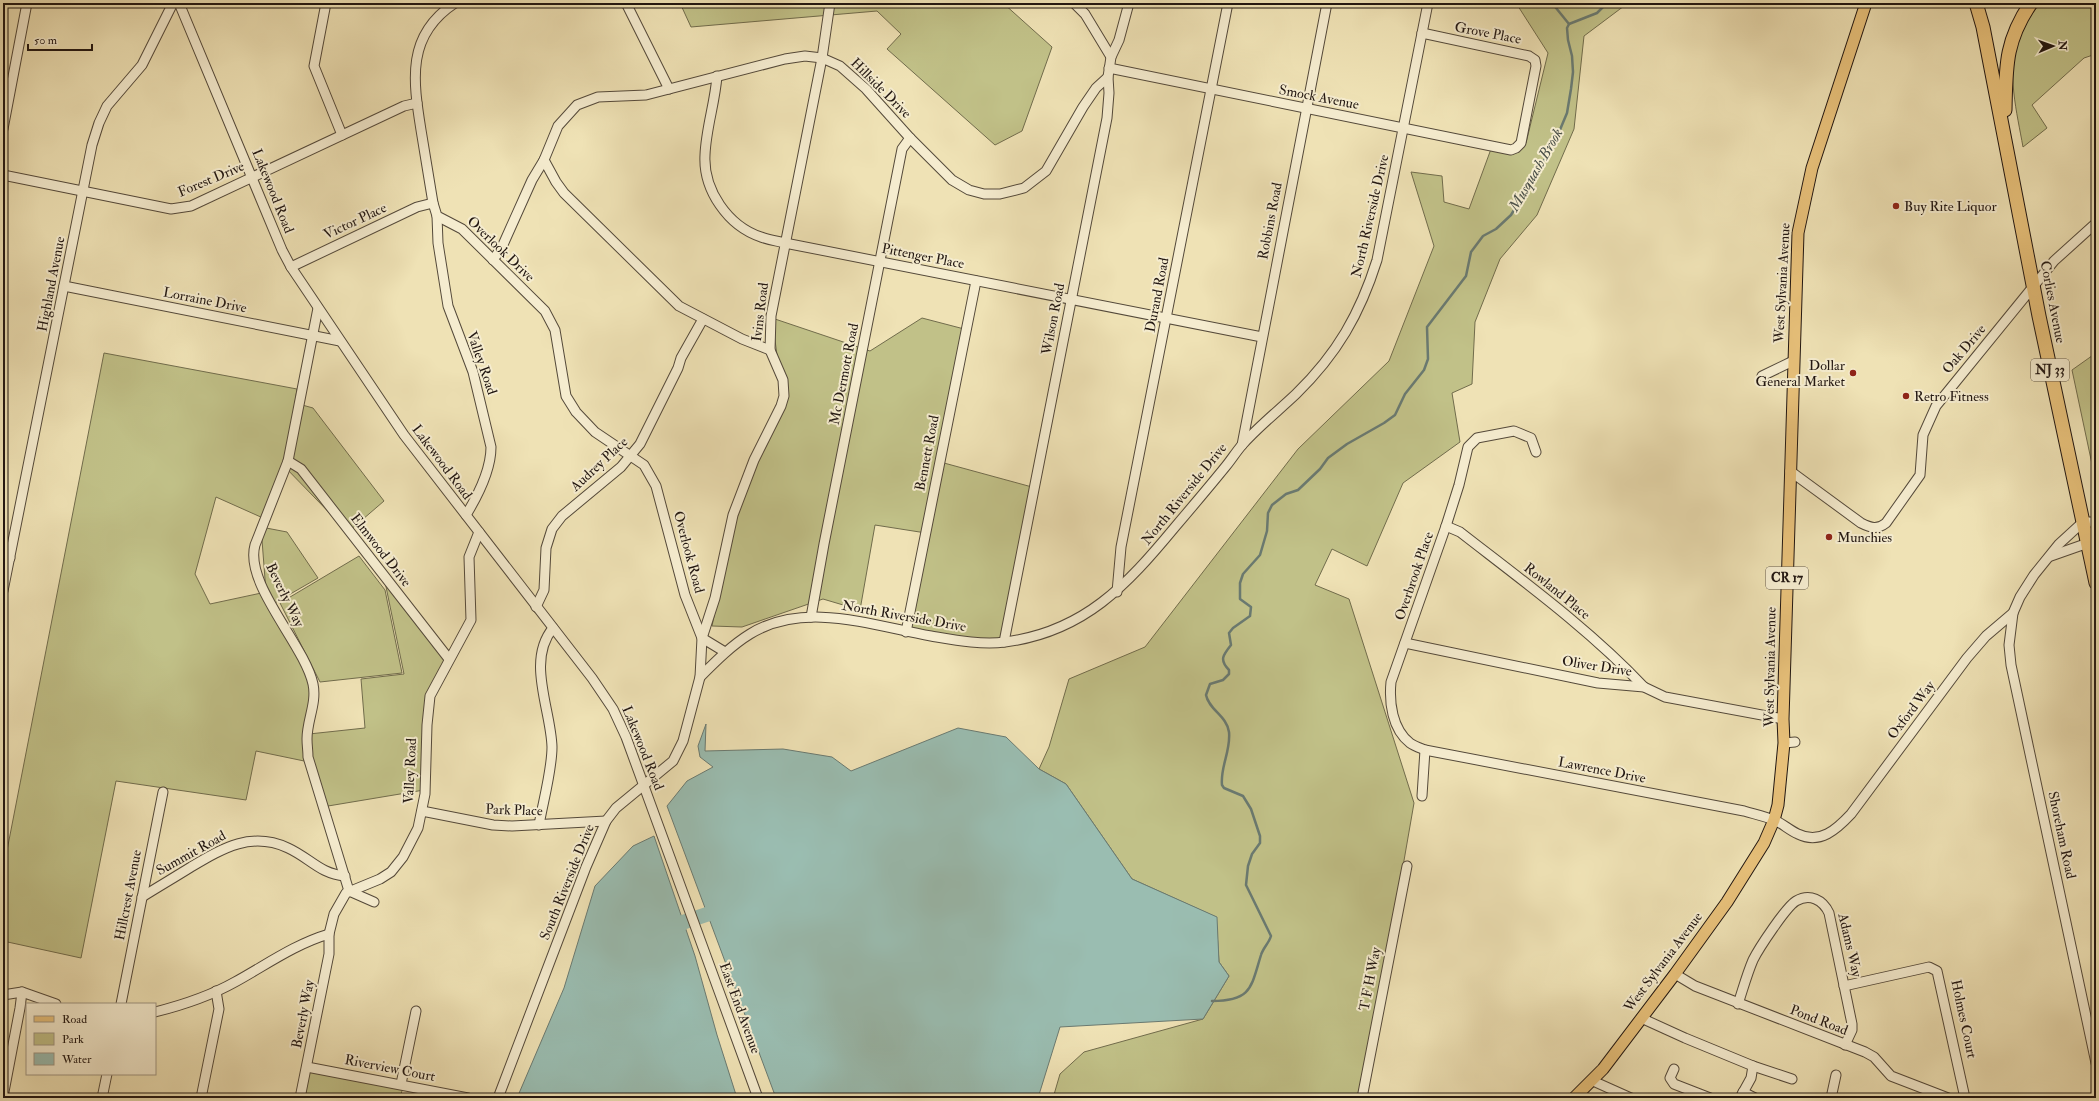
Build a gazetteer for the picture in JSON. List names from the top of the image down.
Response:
{
  "streets": {
    "highway": ["Corlies Avenue", "NJ 33"],
    "main road": ["West Sylvania Avenue", "CR 17"],
    "street": [
      "Grove Place",
      "Hillside Drive",
      "Smock Avenue",
      "Forest Drive",
      "Lakewood Road",
      "North Riverside Drive",
      "Victor Place",
      "Robbins Road",
      "Overlook Drive",
      "Pittenger Place",
      "Highland Avenue",
      "Durand Road",
      "Lorraine Drive",
      "Ivins Road",
      "Wilson Road",
      "Oak Drive",
      "Valley Road",
      "Mc Dermott Road",
      "Bennett Road",
      "Audrey Place",
      "Elmwood Drive",
      "Overlook Road",
      "Overbrook Place",
      "Rowland Place",
      "Beverly Way",
      "Oliver Drive",
      "Oxford Way",
      "Lawrence Drive",
      "Park Place",
      "Shoreham Road",
      "Summit Road",
      "South Riverside Drive",
      "Hillcrest Avenue",
      "Adams Way",
      "T F H Way",
      "East End Avenue",
      "Holmes Court",
      "Pond Road",
      "Riverview Court"
    ]
  },
  "crossings": [
    ["Grove Place", "Smock Avenue"],
    ["Grove Place", "North Riverside Drive"],
    ["Hillside Drive", "Smock Avenue"],
    ["Hillside Drive", "Overlook Drive"],
    ["Hillside Drive", "Pittenger Place"],
    ["Hillside Drive", "Ivins Road"],
    ["Hillside Drive", "Wilson Road"],
    ["Hillside Drive", "Mc Dermott Road"],
    ["Smock Avenue", "North Riverside Drive"],
    ["Smock Avenue", "Robbins Road"],
    ["Smock Avenue", "Durand Road"],
    ["Smock Avenue", "Wilson Road"],
    ["Forest Drive", "Lakewood Road"],
    ["Forest Drive", "Highland Avenue"],
    ["Lakewood Road", "Victor Place"],
    ["Lakewood Road", "Lorraine Drive"],
    ["Lakewood Road", "Valley Road"],
    ["Lakewood Road", "Audrey Place"],
    ["Lakewood Road", "Beverly Way"],
    ["Lakewood Road", "South Riverside Drive"],
    ["Lakewood Road", "East End Avenue"],
    ["North Riverside Drive", "Robbins Road"],
    ["North Riverside Drive", "Durand Road"],
    ["North Riverside Drive", "Ivins Road"],
    ["North Riverside Drive", "Wilson Road"],
    ["North Riverside Drive", "Mc Dermott Road"],
    ["North Riverside Drive", "Bennett Road"],
    ["North Riverside Drive", "South Riverside Drive"],
    ["Robbins Road", "Pittenger Place"],
    ["Overlook Drive", "Valley Road"],
    ["Overlook Drive", "Audrey Place"],
    ["Overlook Drive", "Overlook Road"],
    ["Pittenger Place", "Durand Road"],
    ["Pittenger Place", "Ivins Road"],
    ["Pittenger Place", "Wilson Road"],
    ["Pittenger Place", "Mc Dermott Road"],
    ["Pittenger Place", "Bennett Road"],
    ["West Sylvania Avenue", "Oak Drive"],
    ["West Sylvania Avenue", "Oliver Drive"],
    ["West Sylvania Avenue", "Oxford Way"],
    ["West Sylvania Avenue", "Lawrence Drive"],
    ["West Sylvania Avenue", "Pond Road"],
    ["Highland Avenue", "Lorraine Drive"],
    ["Lorraine Drive", "Beverly Way"],
    ["Corlies Avenue", "Oak Drive"],
    ["Corlies Avenue", "NJ 33"],
    ["Corlies Avenue", "Oxford Way"],
    ["Ivins Road", "Overlook Road"],
    ["Ivins Road", "South Riverside Drive"],
    ["Valley Road", "Elmwood Drive"],
    ["Valley Road", "Beverly Way"],
    ["Valley Road", "Park Place"],
    ["Audrey Place", "Overlook Road"],
    ["Elmwood Drive", "Beverly Way"],
    ["Overbrook Place", "Rowland Place"],
    ["Overbrook Place", "Oliver Drive"],
    ["Overbrook Place", "Lawrence Drive"],
    ["Rowland Place", "Oliver Drive"],
    ["Beverly Way", "Summit Road"],
    ["Beverly Way", "Riverview Court"],
    ["Oxford Way", "Lawrence Drive"],
    ["Oxford Way", "Shoreham Road"],
    ["Park Place", "South Riverside Drive"],
    ["Summit Road", "Hillcrest Avenue"],
    ["Adams Way", "Holmes Court"],
    ["Adams Way", "Pond Road"]
  ],
  "water": ["Musquash Brook"],
  "places": [
    "Buy Rite Liquor",
    "Dollar General Market",
    "Retro Fitness",
    "Munchies"
  ],
  "legend": ["Road", "Park", "Water"],
  "scale_bar": "50 m",
  "north": "right"
}
